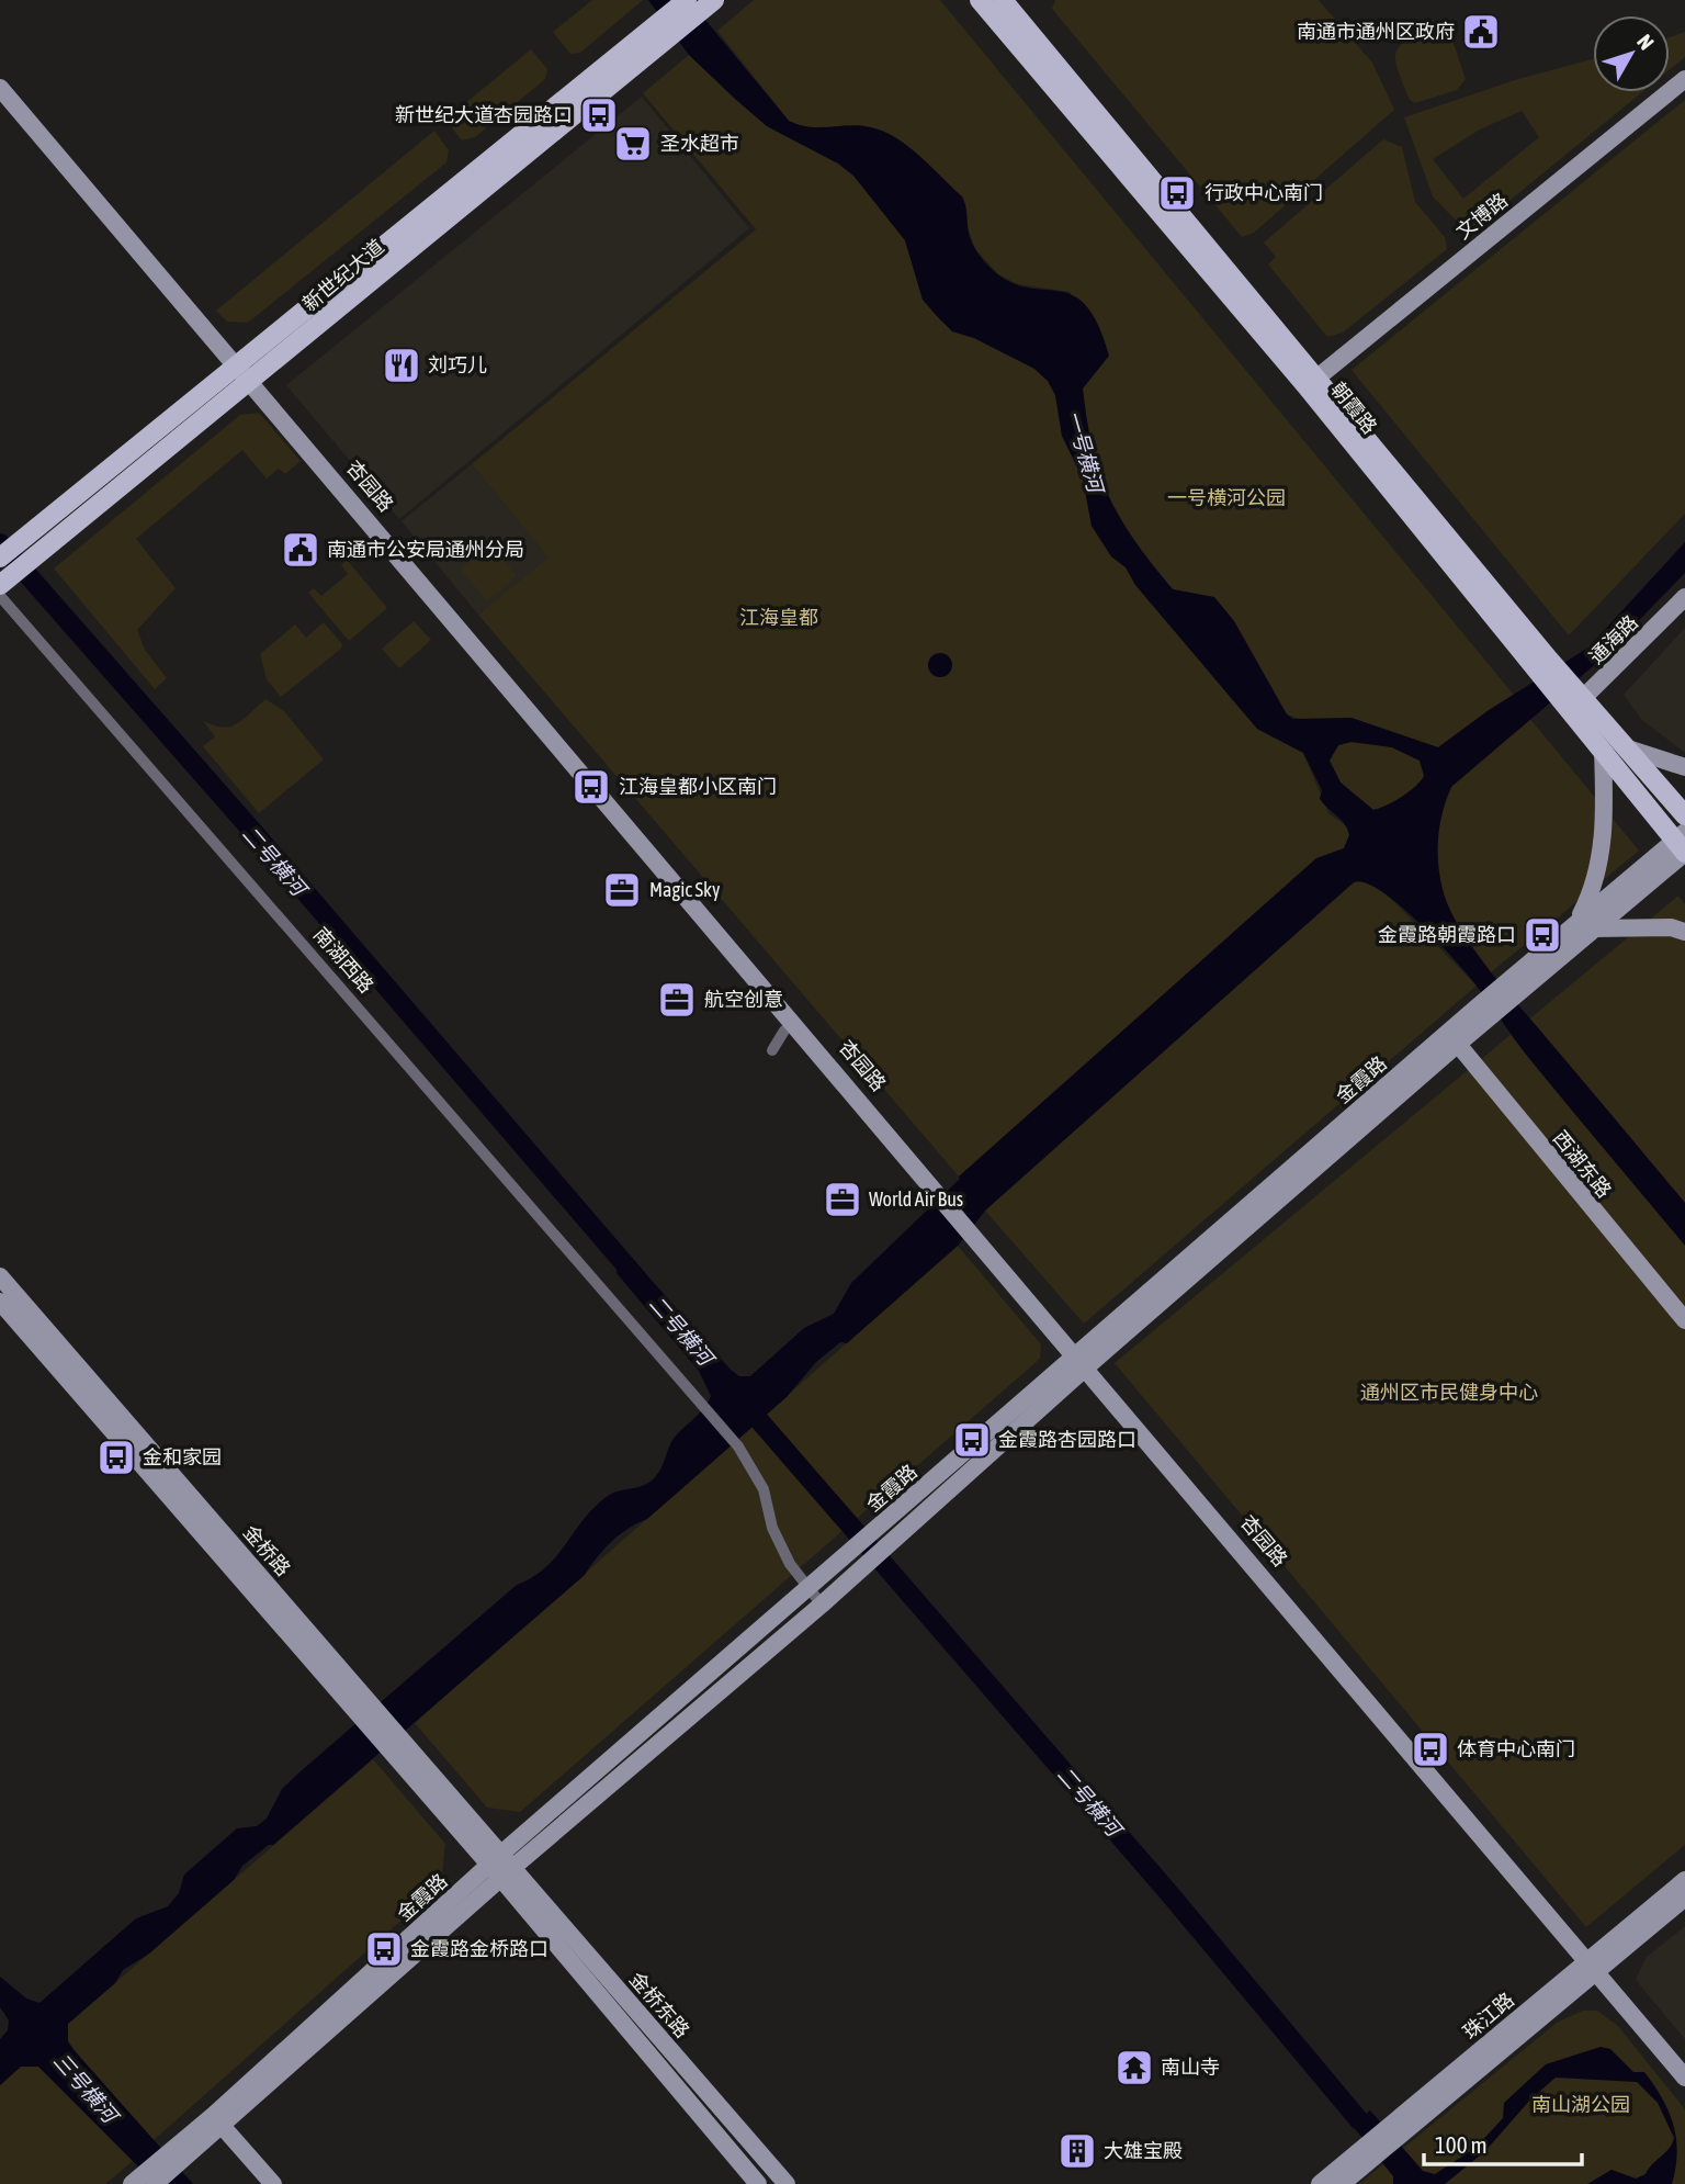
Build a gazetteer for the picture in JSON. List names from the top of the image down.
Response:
{
  "streets": {
    "main road": ["新世纪大道", "朝霞路"],
    "street": [
      "文博路",
      "杏园路",
      "通海路",
      "南湖西路",
      "金霞路",
      "西湖东路",
      "金桥路",
      "金桥东路",
      "珠江路"
    ]
  },
  "crossings": [
    ["文博路", "朝霞路"],
    ["新世纪大道", "杏园路"],
    ["朝霞路", "通海路"],
    ["朝霞路", "金霞路"],
    ["杏园路", "金霞路"],
    ["杏园路", "珠江路"],
    ["南湖西路", "金霞路"],
    ["金霞路", "西湖东路"],
    ["金霞路", "金桥路"],
    ["金霞路", "金桥东路"],
    ["金桥路", "金桥东路"]
  ],
  "water": ["一号横河", "二号横河", "三号横河"],
  "parks": [
    "一号横河公园",
    "江海皇都",
    "通州区市民健身中心",
    "南山湖公园"
  ],
  "places": {
    "public building": ["南通市通州区政府", "南通市公安局通州分局"],
    "bus stop": [
      "新世纪大道杏园路口",
      "行政中心南门",
      "江海皇都小区南门",
      "金霞路朝霞路口",
      "金霞路杏园路口",
      "金和家园",
      "体育中心南门",
      "金霞路金桥路口"
    ],
    "supermarket": ["圣水超市"],
    "restaurant": ["刘巧儿"],
    "office": ["Magic Sky", "航空创意", "World Air Bus"],
    "temple": ["南山寺"],
    "building": ["大雄宝殿"]
  },
  "scale_bar": "100 m",
  "north": "top right"
}
